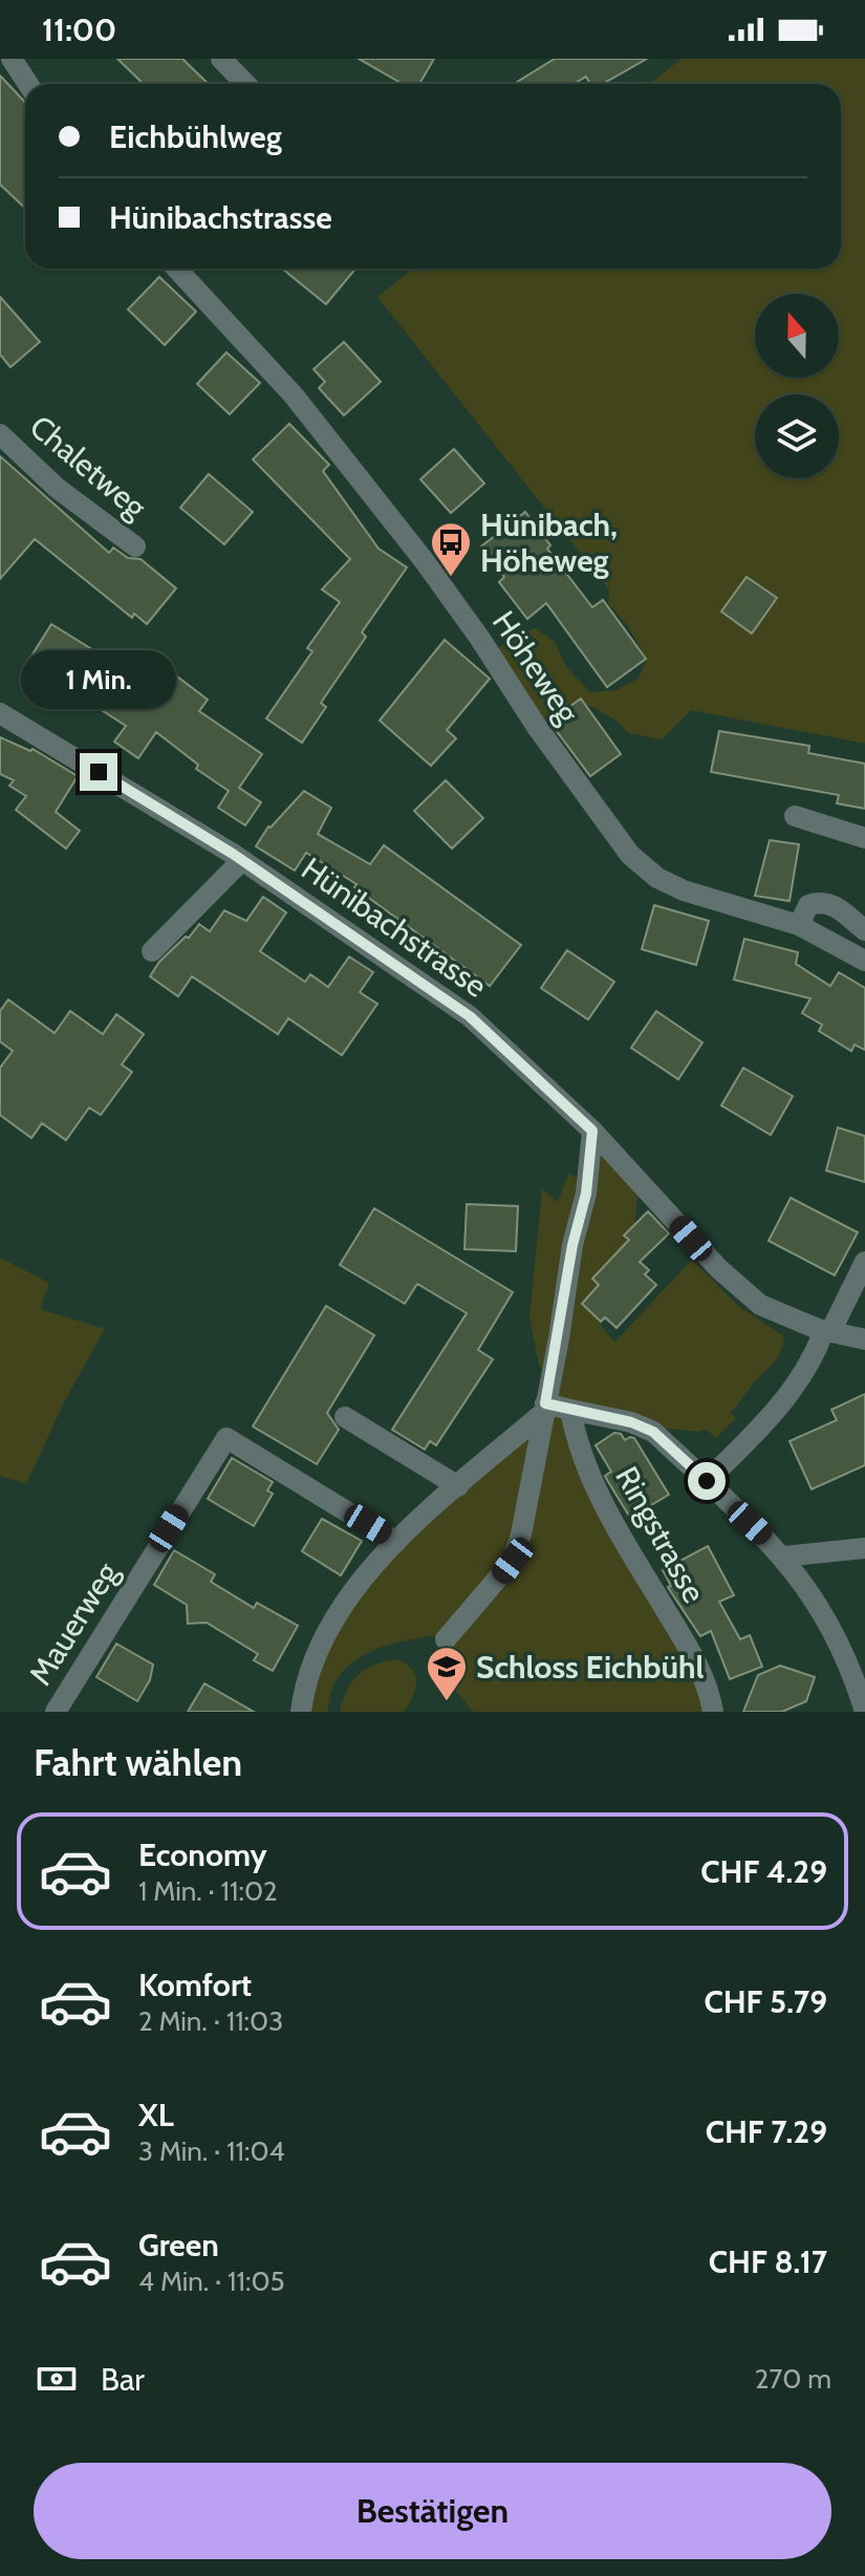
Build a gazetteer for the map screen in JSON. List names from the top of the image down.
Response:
{
  "streets": {
    "street": [
      "Chaletweg",
      "Höheweg",
      "Hünibachstrasse",
      "Ringstrasse",
      "Mauerweg"
    ]
  },
  "places": {
    "bus stop": ["Hünibach, Höheweg"],
    "school or university": ["Schloss Eichbühl"]
  },
  "north": "top",
  "page": {
    "status": "11:00",
    "banner": ["Eichbühlweg", "Hünibachstrasse"],
    "bubble": "1 Min.",
    "heading": "Fahrt wählen",
    "list": [
      {
        "name": "Economy",
        "note": "1 Min. · 11:02",
        "value": "CHF 4.29"
      },
      {
        "name": "Komfort",
        "note": "2 Min. · 11:03",
        "value": "CHF 5.79"
      },
      {
        "name": "XL",
        "note": "3 Min. · 11:04",
        "value": "CHF 7.29"
      },
      {
        "name": "Green",
        "note": "4 Min. · 11:05",
        "value": "CHF 8.17"
      }
    ],
    "pay": ["Bar", "270 m"],
    "buttons": "Bestätigen"
  }
}
